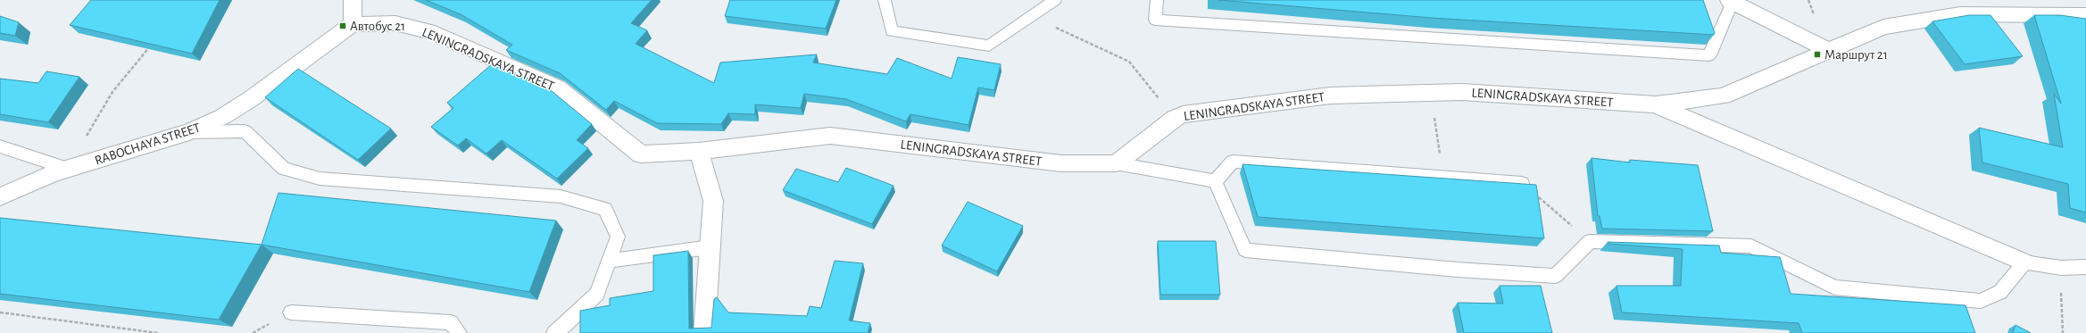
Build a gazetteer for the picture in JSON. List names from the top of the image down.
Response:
{
  "streets": {
    "street": ["LENINGRADSKAYA STREET", "RABOCHAYA STREET"]
  },
  "crossings": [
    ["LENINGRADSKAYA STREET", "RABOCHAYA STREET"]
  ],
  "places": {
    "transit": ["Автобус 21", "Маршрут 21"]
  }
}
